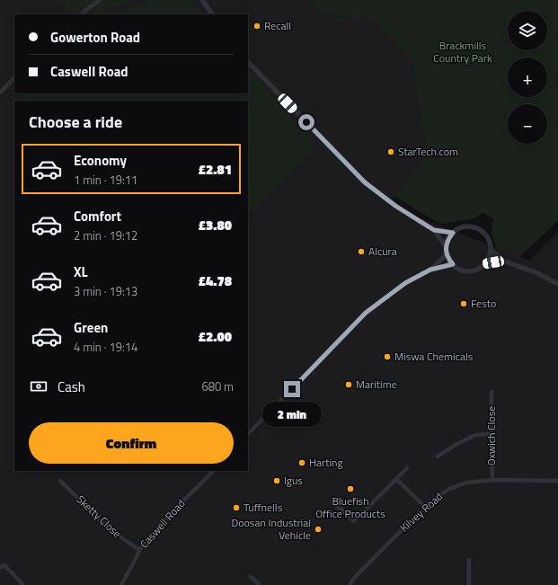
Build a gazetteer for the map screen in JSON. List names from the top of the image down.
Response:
{
  "streets": {
    "street": [
      "Oxwich Close",
      "Kilvey Road",
      "Sketty Close",
      "Caswell Road"
    ]
  },
  "crossings": [
    ["Oxwich Close", "Kilvey Road"],
    ["Sketty Close", "Caswell Road"]
  ],
  "parks": ["Brackmills Country Park"],
  "places": [
    "Recall",
    "StarTech.com",
    "Alcura",
    "Festo",
    "Miswa Chemicals",
    "Maritime",
    "Harting",
    "Igus",
    "Bluefish Office Products",
    "Tuffnells",
    "Doosan Industrial Vehicle"
  ],
  "page": {
    "map_buttons": ["+", "−"],
    "banner": ["Gowerton Road", "Caswell Road"],
    "heading": "Choose a ride",
    "list": [
      {
        "name": "Economy",
        "note": "1 min · 19:11",
        "value": "£2.81"
      },
      {
        "name": "Comfort",
        "note": "2 min · 19:12",
        "value": "£3.80"
      },
      {
        "name": "XL",
        "note": "3 min · 19:13",
        "value": "£4.78"
      },
      {
        "name": "Green",
        "note": "4 min · 19:14",
        "value": "£2.00"
      }
    ],
    "pay": ["Cash", "680 m"],
    "bubble": "2 min",
    "buttons": "Confirm"
  }
}
